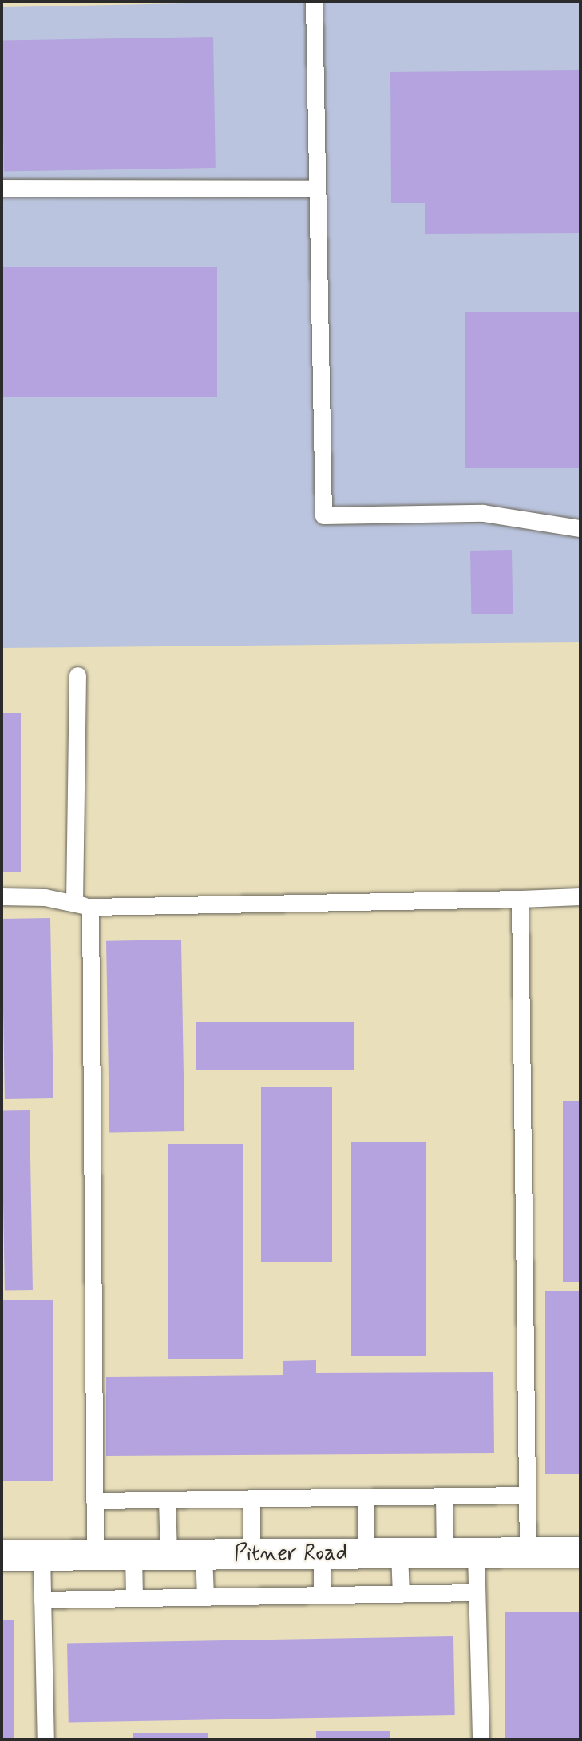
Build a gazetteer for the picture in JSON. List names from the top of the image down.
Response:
{
  "streets": {
    "street": ["Pitner Road"]
  }
}
